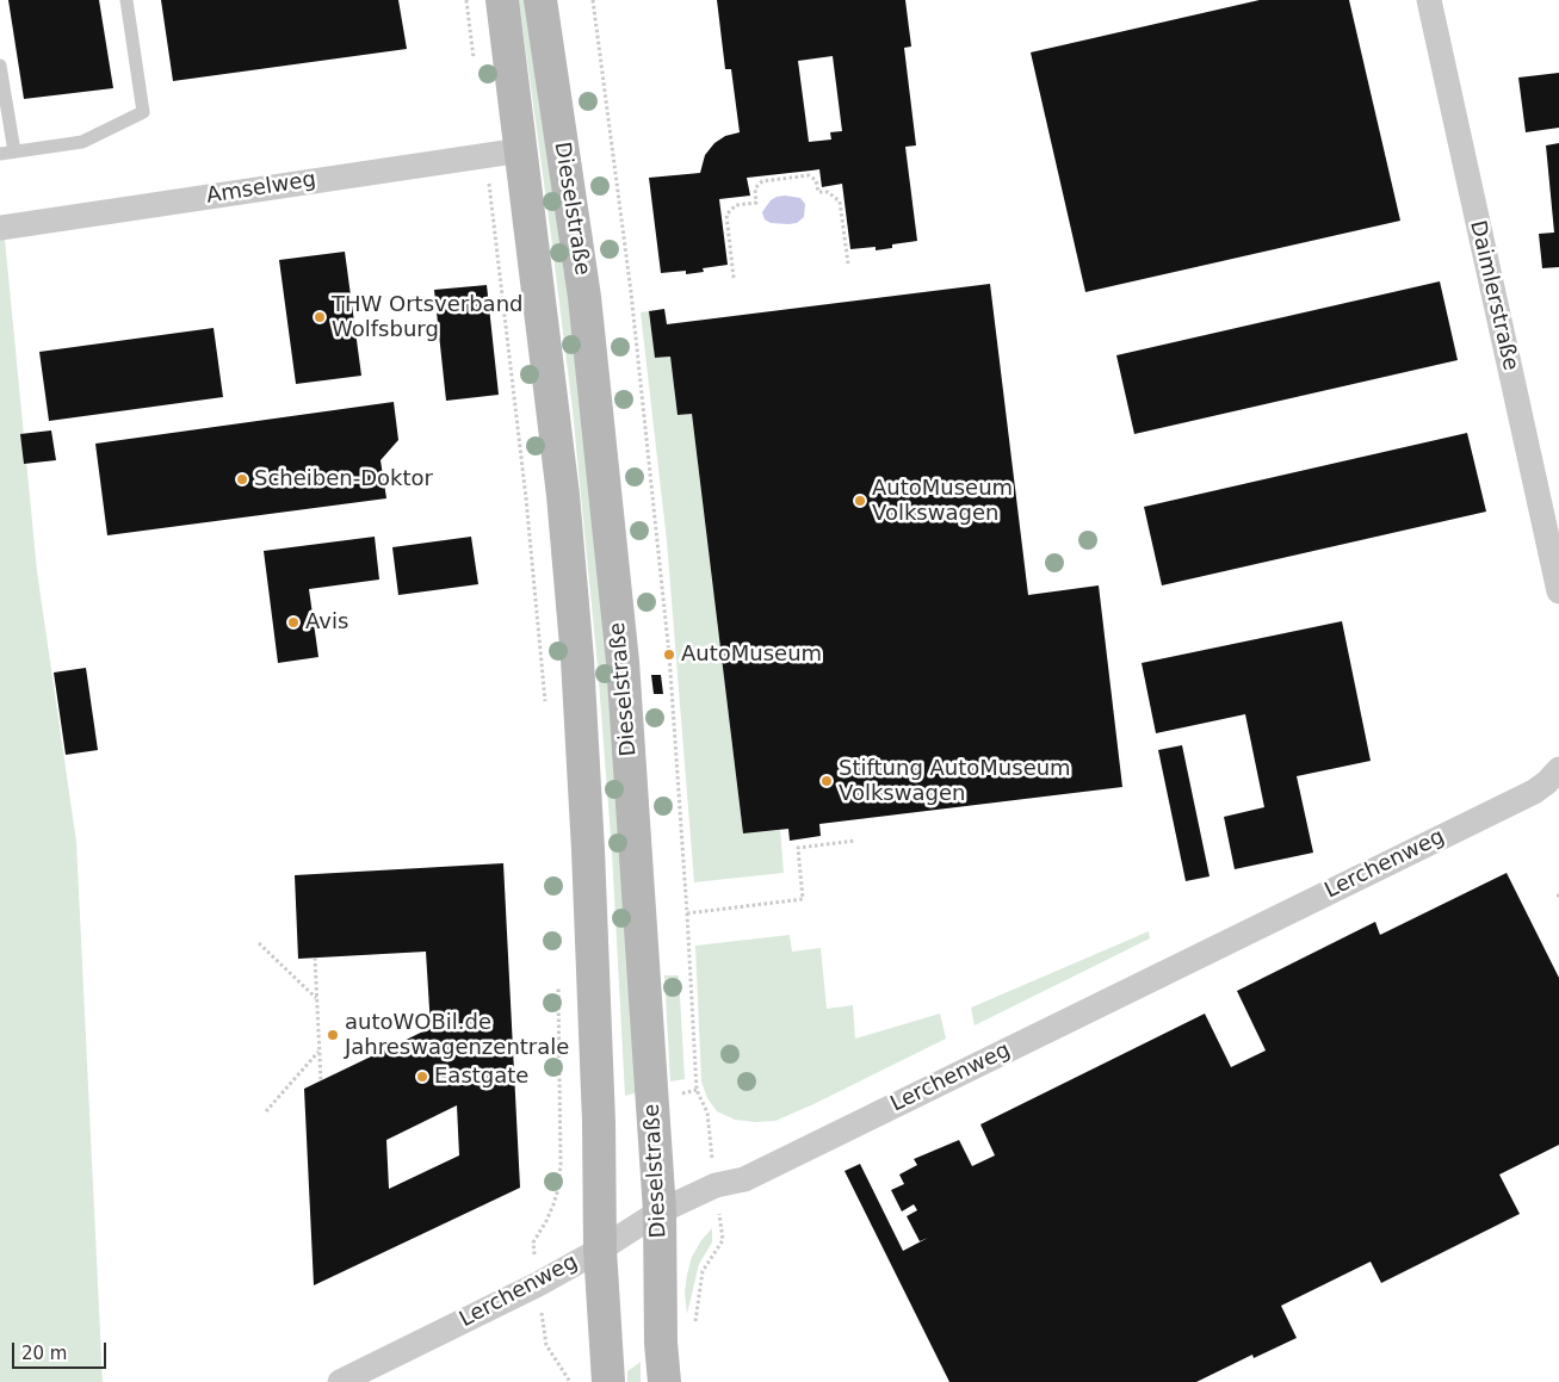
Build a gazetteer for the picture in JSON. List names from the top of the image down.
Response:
{
  "streets": {
    "main road": ["Dieselstraße"],
    "street": ["Amselweg", "Daimlerstraße", "Lerchenweg"]
  },
  "crossings": [
    ["Amselweg", "Dieselstraße"],
    ["Dieselstraße", "Lerchenweg"]
  ],
  "places": [
    "THW Ortsverband Wolfsburg",
    "Scheiben-Doktor",
    "AutoMuseum Volkswagen",
    "Avis",
    "AutoMuseum",
    "Stiftung AutoMuseum Volkswagen",
    "autoWOBil.de Jahreswagenzentrale",
    "Eastgate"
  ],
  "scale_bar": "20 m"
}
